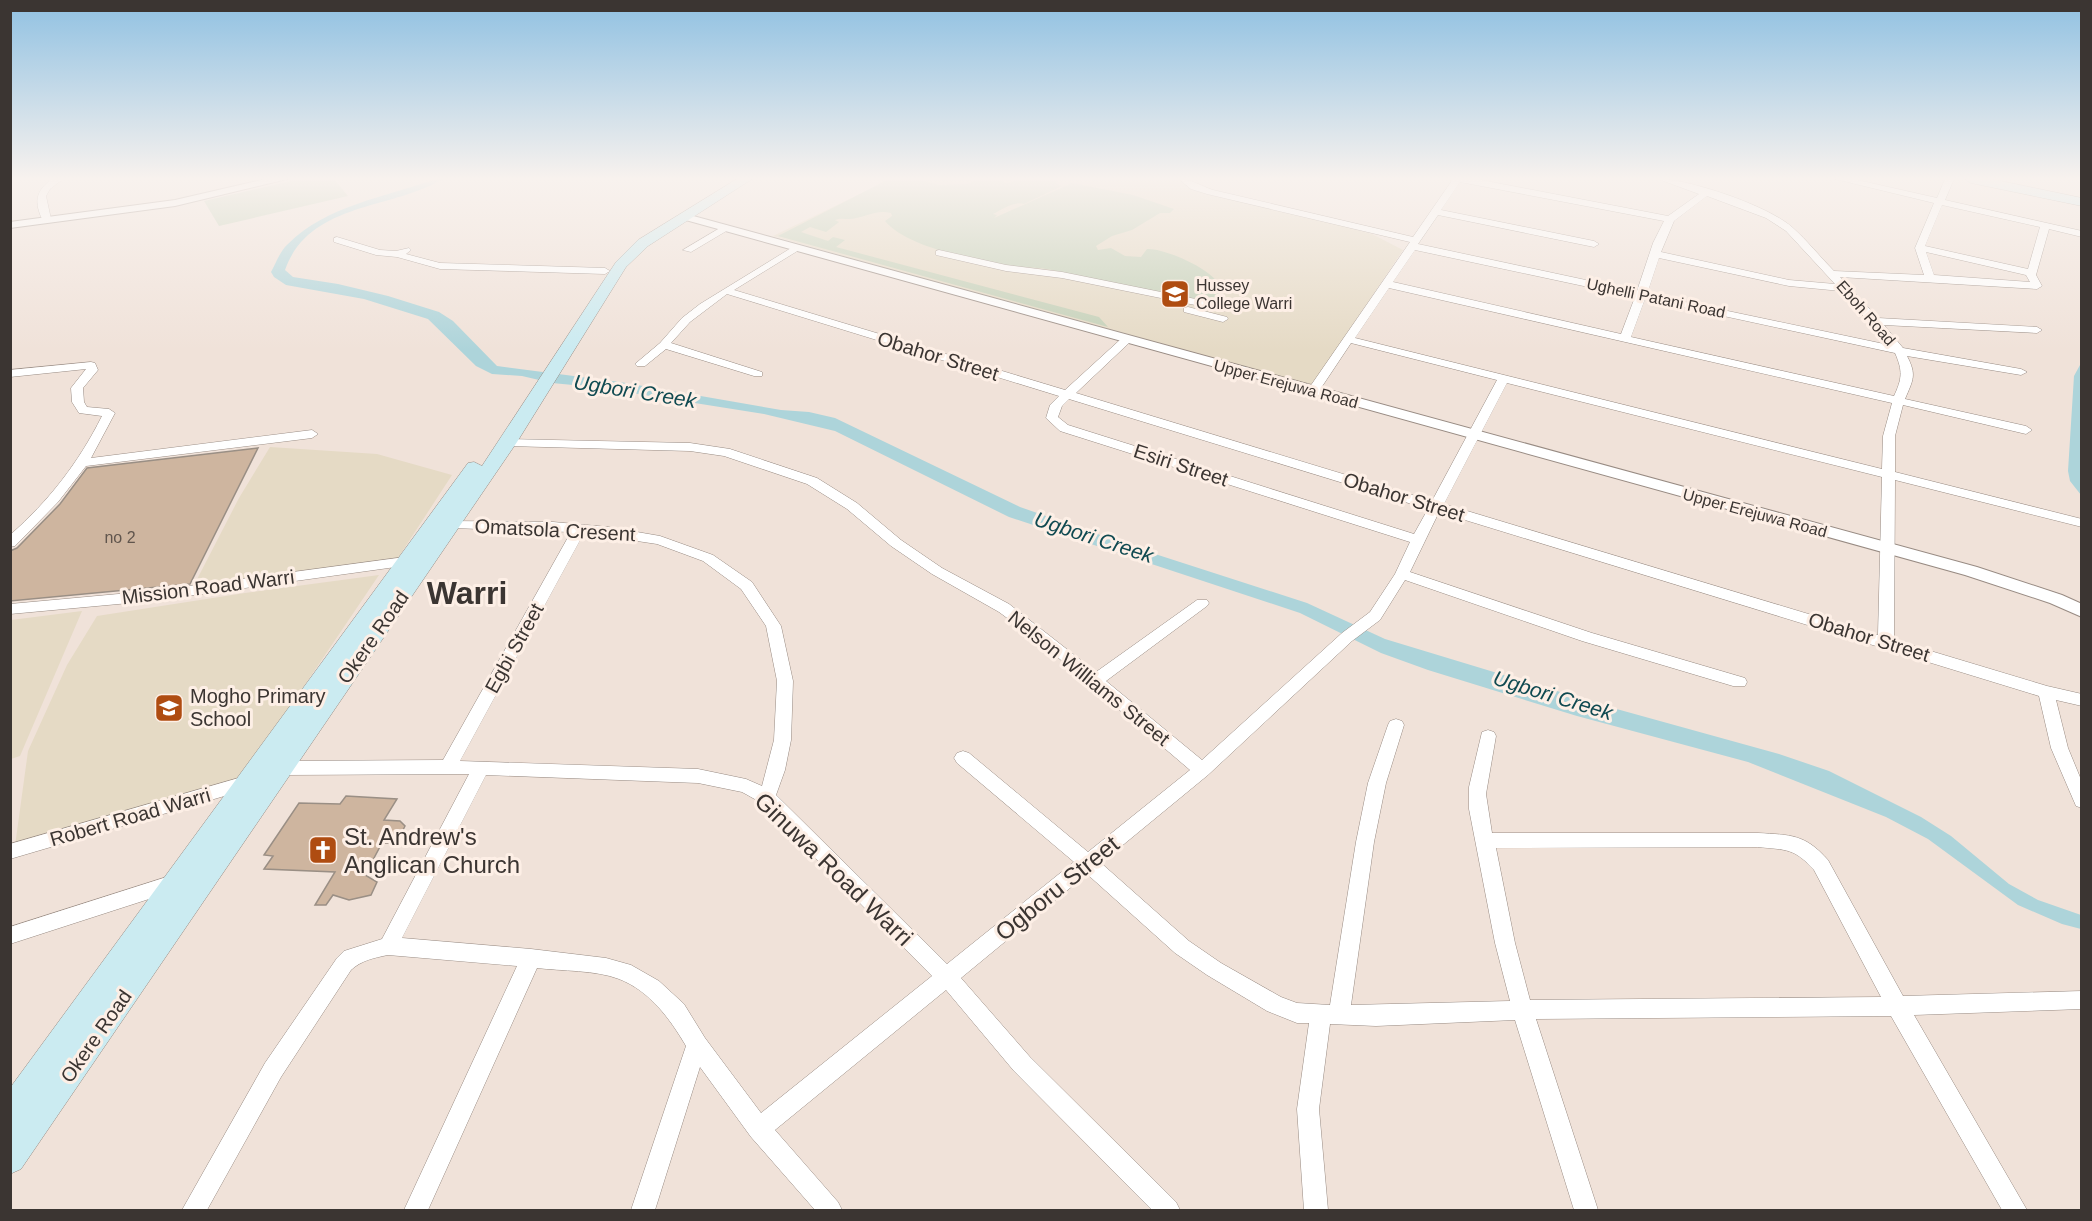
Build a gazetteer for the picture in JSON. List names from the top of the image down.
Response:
{
  "streets": {
    "main road": ["Okere Road"],
    "street": [
      "Ughelli Patani Road",
      "Eboh Road",
      "Obahor Street",
      "Upper Erejuwa Road",
      "Esiri Street",
      "Omatsola Cresent",
      "Mission Road Warri",
      "Egbi Street",
      "Nelson Williams Street",
      "Robert Road Warri",
      "Ginuwa Road Warri",
      "Ogboru Street"
    ]
  },
  "crossings": [
    ["Ughelli Patani Road", "Eboh Road"],
    ["Eboh Road", "Obahor Street"],
    ["Eboh Road", "Upper Erejuwa Road"],
    ["Obahor Street", "Esiri Street"],
    ["Obahor Street", "Ogboru Street"],
    ["Upper Erejuwa Road", "Esiri Street"],
    ["Upper Erejuwa Road", "Ogboru Street"],
    ["Esiri Street", "Ogboru Street"],
    ["Omatsola Cresent", "Okere Road"],
    ["Omatsola Cresent", "Egbi Street"],
    ["Omatsola Cresent", "Ginuwa Road Warri"],
    ["Mission Road Warri", "Okere Road"],
    ["Okere Road", "Nelson Williams Street"],
    ["Okere Road", "Robert Road Warri"],
    ["Okere Road", "Ginuwa Road Warri"],
    ["Egbi Street", "Ginuwa Road Warri"],
    ["Nelson Williams Street", "Ogboru Street"],
    ["Ginuwa Road Warri", "Ogboru Street"]
  ],
  "districts": ["Warri"],
  "water": ["Ugbori Creek"],
  "places": {
    "school or university": ["Hussey College Warri", "Mogho Primary School"],
    "church": ["St. Andrew's Anglican Church"]
  },
  "house_numbers": ["no 2"]
}
